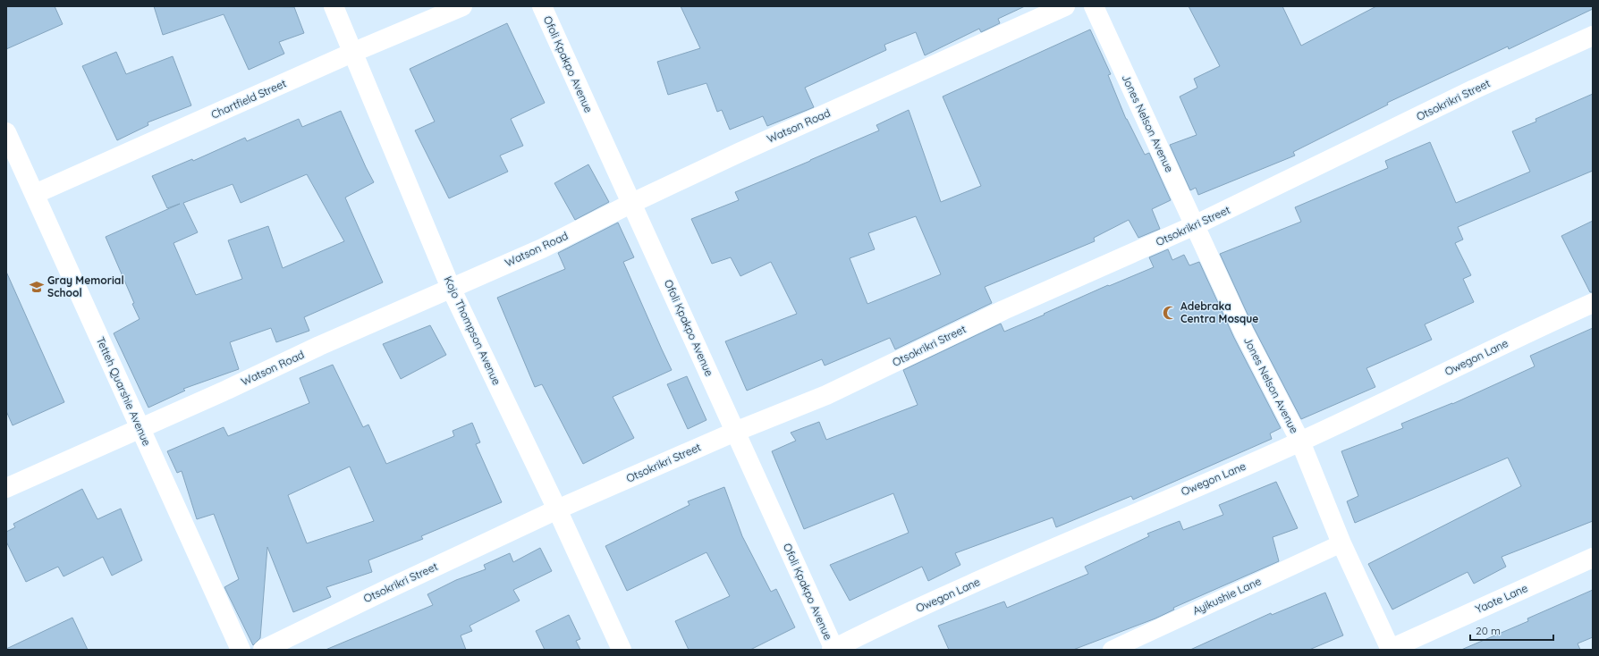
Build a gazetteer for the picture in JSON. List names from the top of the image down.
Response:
{
  "streets": {
    "street": [
      "Ofoli Kpakpo Avenue",
      "Chartfield Street",
      "Otsokrikri Street",
      "Jones Nelson Avenue",
      "Watson Road",
      "Kojo Thompson Avenue",
      "Owegon Lane",
      "Tetteh Quarshie Avenue",
      "Ayikushie Lane",
      "Yaote Lane"
    ]
  },
  "crossings": [
    ["Ofoli Kpakpo Avenue", "Otsokrikri Street"],
    ["Ofoli Kpakpo Avenue", "Watson Road"],
    ["Ofoli Kpakpo Avenue", "Owegon Lane"],
    ["Chartfield Street", "Kojo Thompson Avenue"],
    ["Chartfield Street", "Tetteh Quarshie Avenue"],
    ["Otsokrikri Street", "Jones Nelson Avenue"],
    ["Otsokrikri Street", "Kojo Thompson Avenue"],
    ["Jones Nelson Avenue", "Owegon Lane"],
    ["Jones Nelson Avenue", "Ayikushie Lane"],
    ["Jones Nelson Avenue", "Yaote Lane"],
    ["Watson Road", "Kojo Thompson Avenue"],
    ["Watson Road", "Tetteh Quarshie Avenue"]
  ],
  "places": {
    "school or university": ["Gray Memorial School"],
    "mosque": ["Adebraka Centra Mosque"]
  },
  "scale_bar": "20 m"
}
